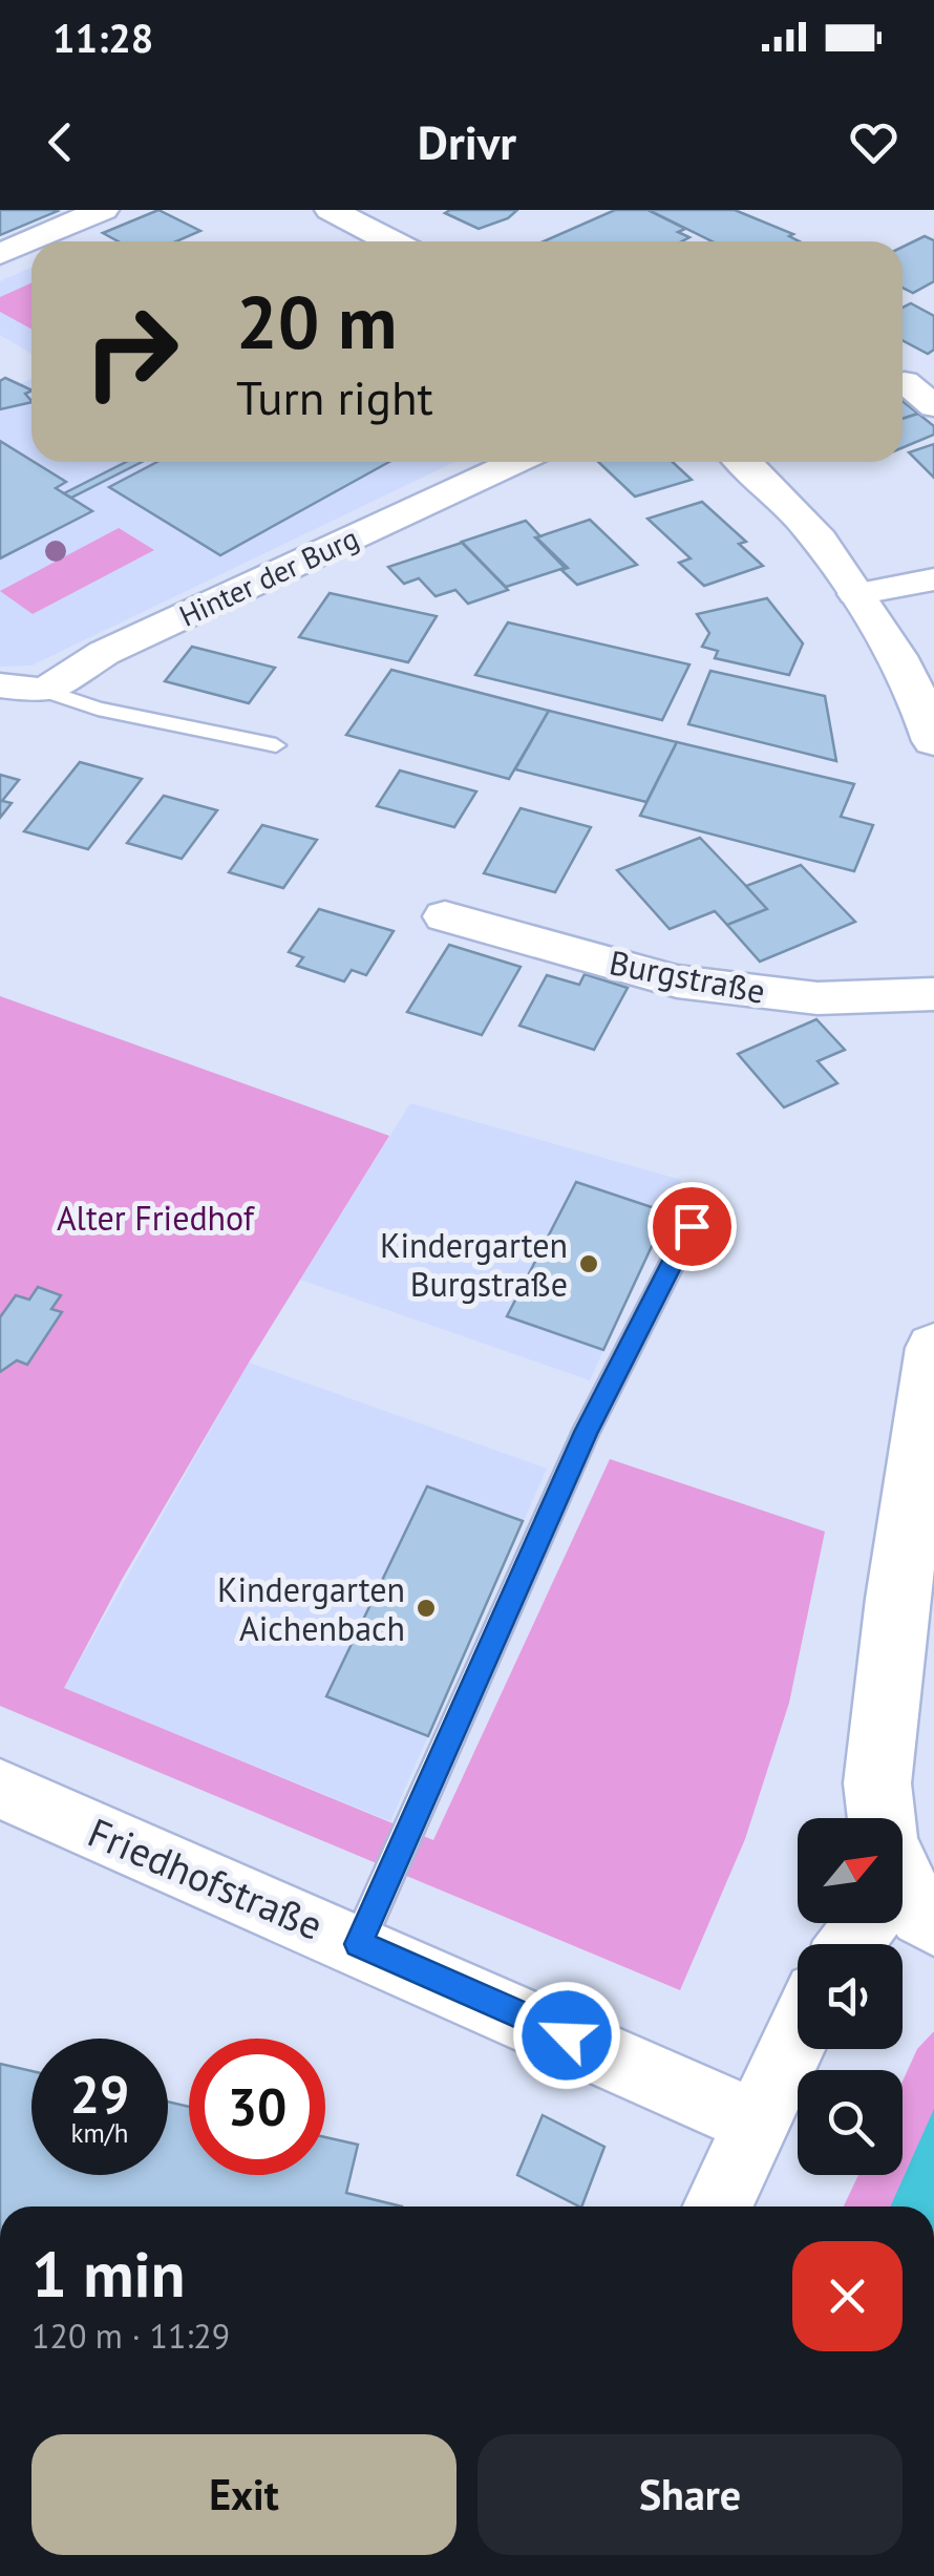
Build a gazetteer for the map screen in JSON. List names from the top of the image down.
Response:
{
  "streets": {
    "street": ["Hinter der Burg", "Burgstraße", "Friedhofstraße"]
  },
  "parks": ["Alter Friedhof"],
  "places": ["Kindergarten Burgstraße", "Kindergarten Aichenbach"],
  "north": "top right",
  "page": {
    "status": "11:28",
    "header": "Drivr",
    "turn": ["20 m", "Turn right"],
    "speed": "29 km/h",
    "limit": "30",
    "heading": ["1 min", "120 m · 11:29"],
    "buttons": ["Exit", "Share"]
  }
}
